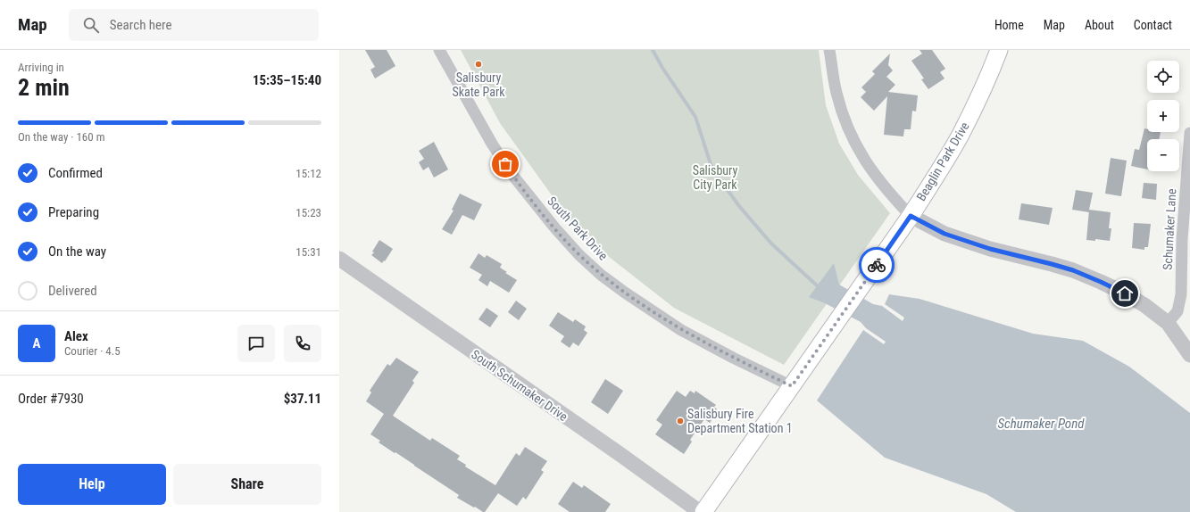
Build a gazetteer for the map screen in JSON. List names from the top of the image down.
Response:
{
  "streets": {
    "main road": ["Beaglin Park Drive"],
    "street": ["South Park Drive", "Schumaker Lane", "South Schumaker Drive"]
  },
  "crossings": [
    ["Beaglin Park Drive", "South Park Drive"]
  ],
  "water": ["Schumaker Pond"],
  "parks": ["Salisbury City Park"],
  "places": ["Salisbury Skate Park", "Salisbury Fire Department Station 1"],
  "page": {
    "header": "Map",
    "search": "Search here",
    "nav": [
      "Home",
      "Map",
      "About",
      "Contact"
    ],
    "heading": ["2 min", "Arriving in", "15:35–15:40"],
    "panel": [
      "Alex",
      "Courier · 4.5",
      "Order #7930",
      "$37.11"
    ],
    "map_buttons": ["+", "−"],
    "bar": "On the way · 160 m",
    "list": [
      ["Confirmed", "15:12"],
      ["Preparing", "15:23"],
      ["On the way", "15:31"],
      "Delivered"
    ],
    "round": "A",
    "buttons": ["Help", "Share"]
  }
}
